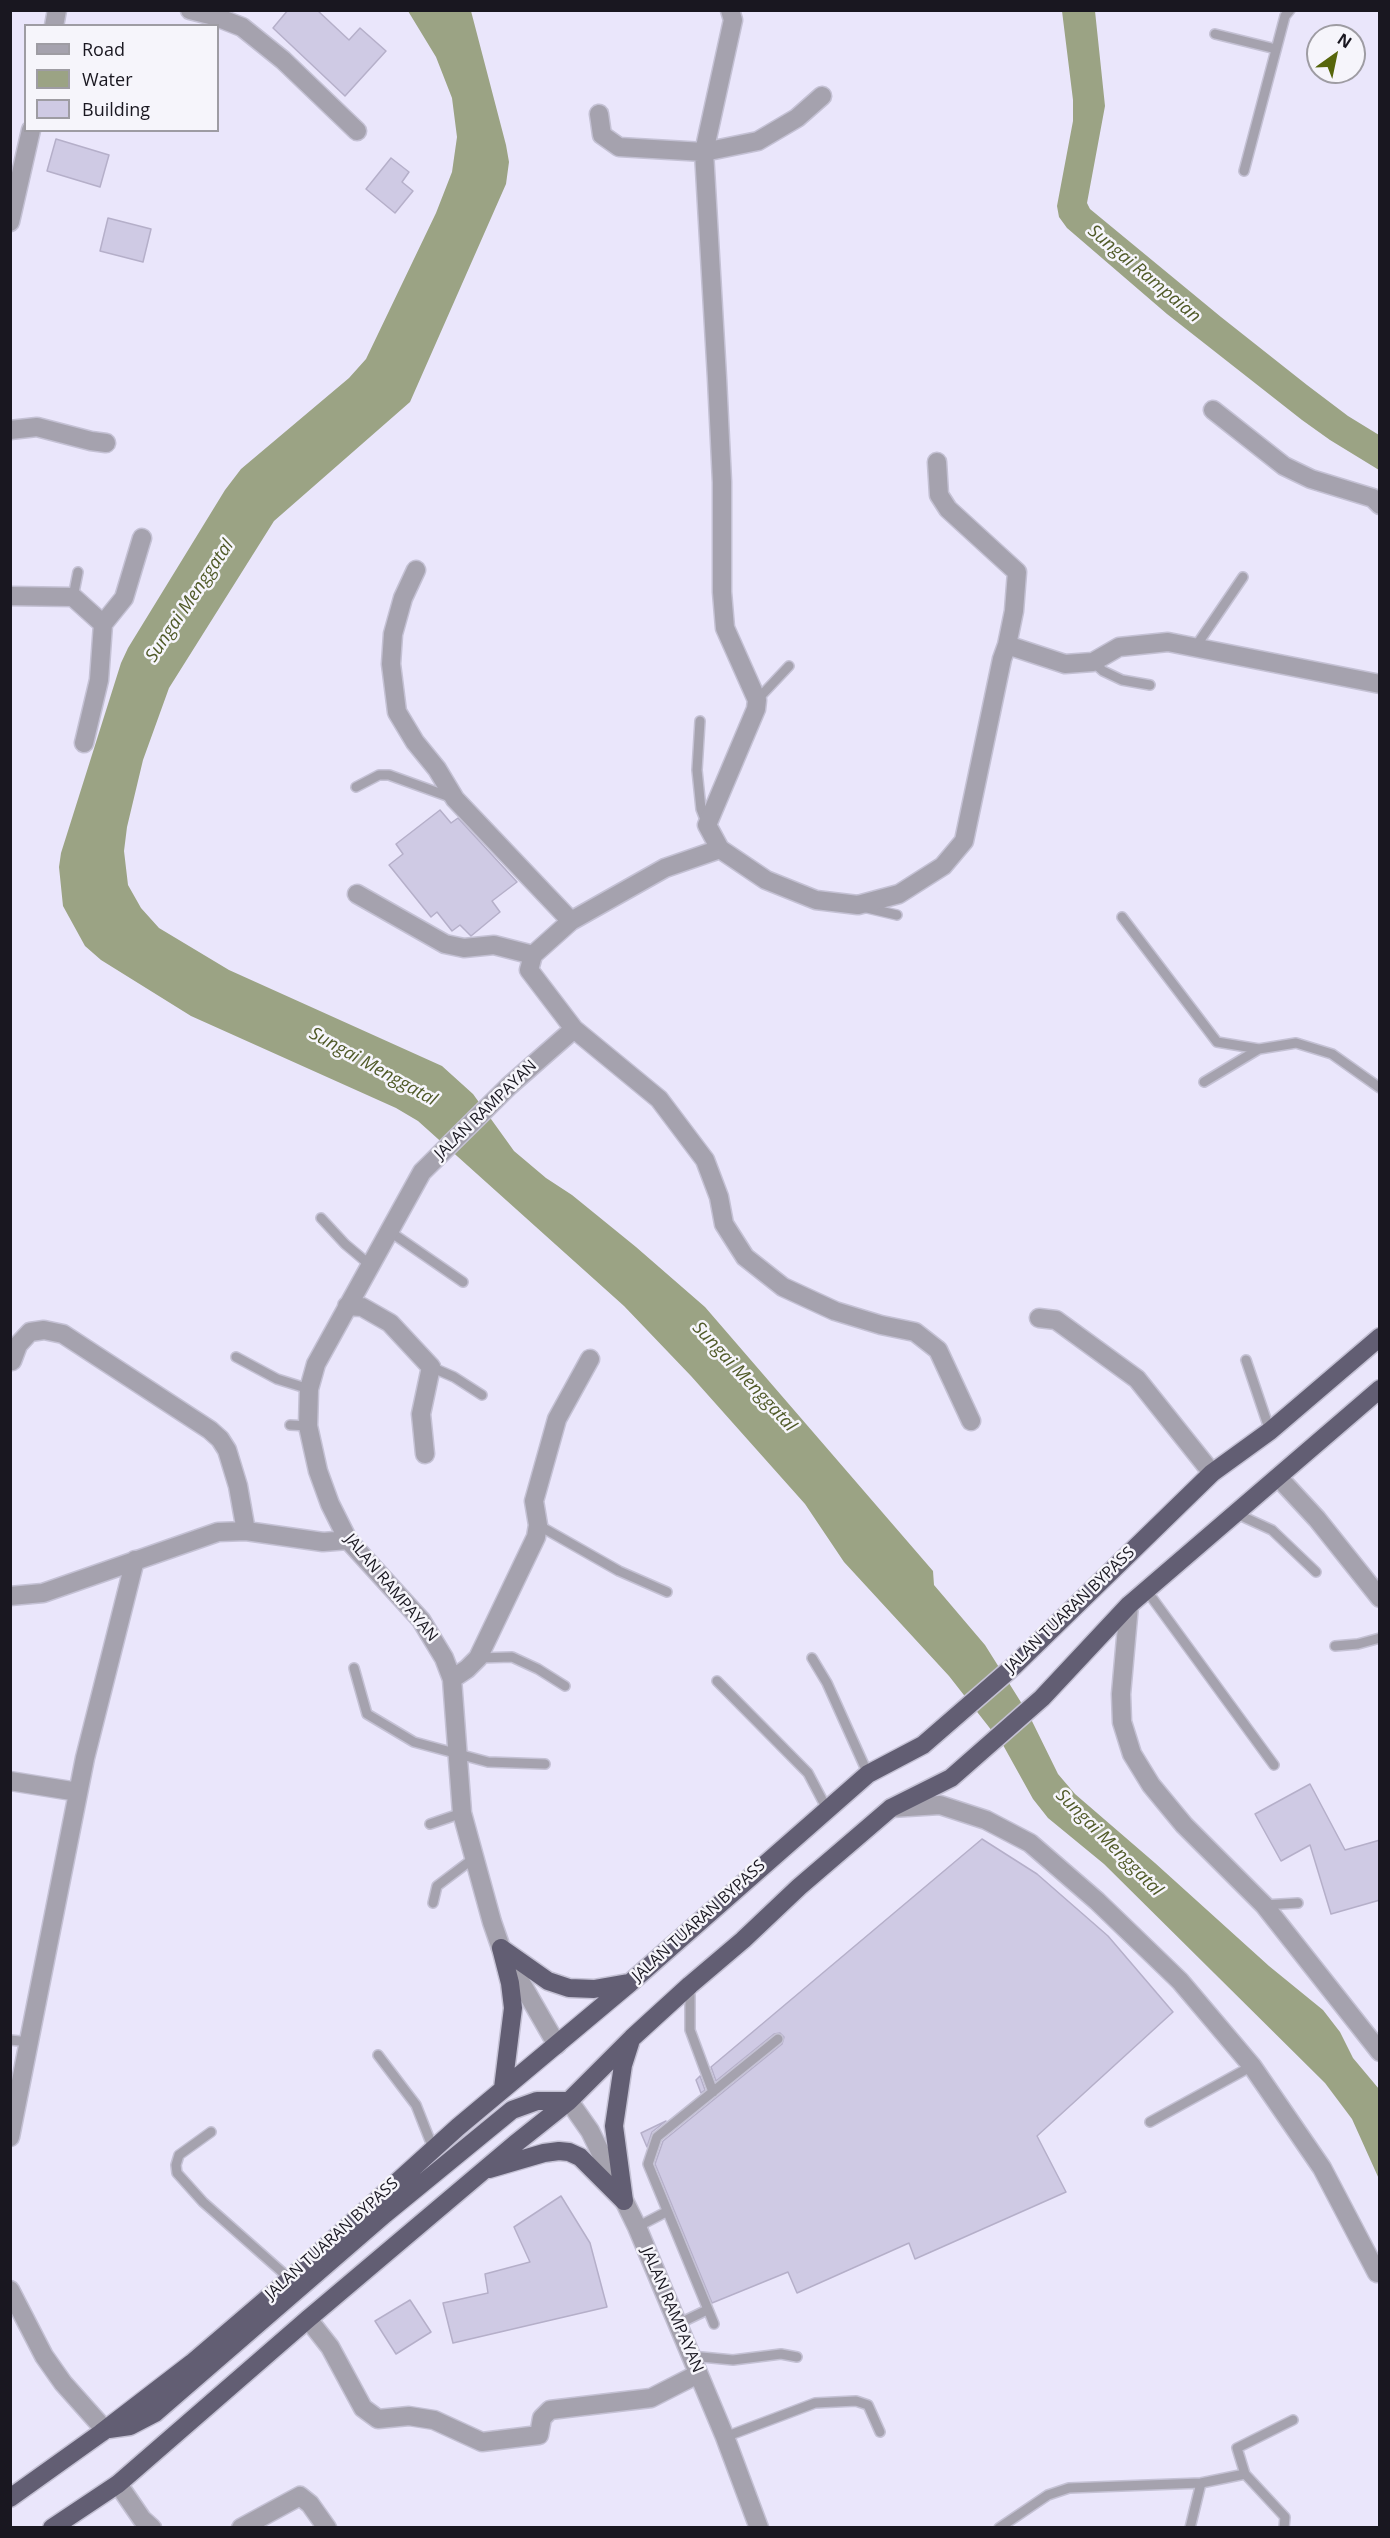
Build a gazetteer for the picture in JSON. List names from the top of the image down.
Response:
{
  "streets": {
    "highway": ["JALAN TUARAN BYPASS"],
    "street": ["JALAN RAMPAYAN"]
  },
  "crossings": [
    ["JALAN RAMPAYAN", "JALAN TUARAN BYPASS"]
  ],
  "water": ["Sungai Rampaian", "Sungai Menggatal"],
  "legend": ["Road", "Water", "Building"],
  "north": "top right"
}
